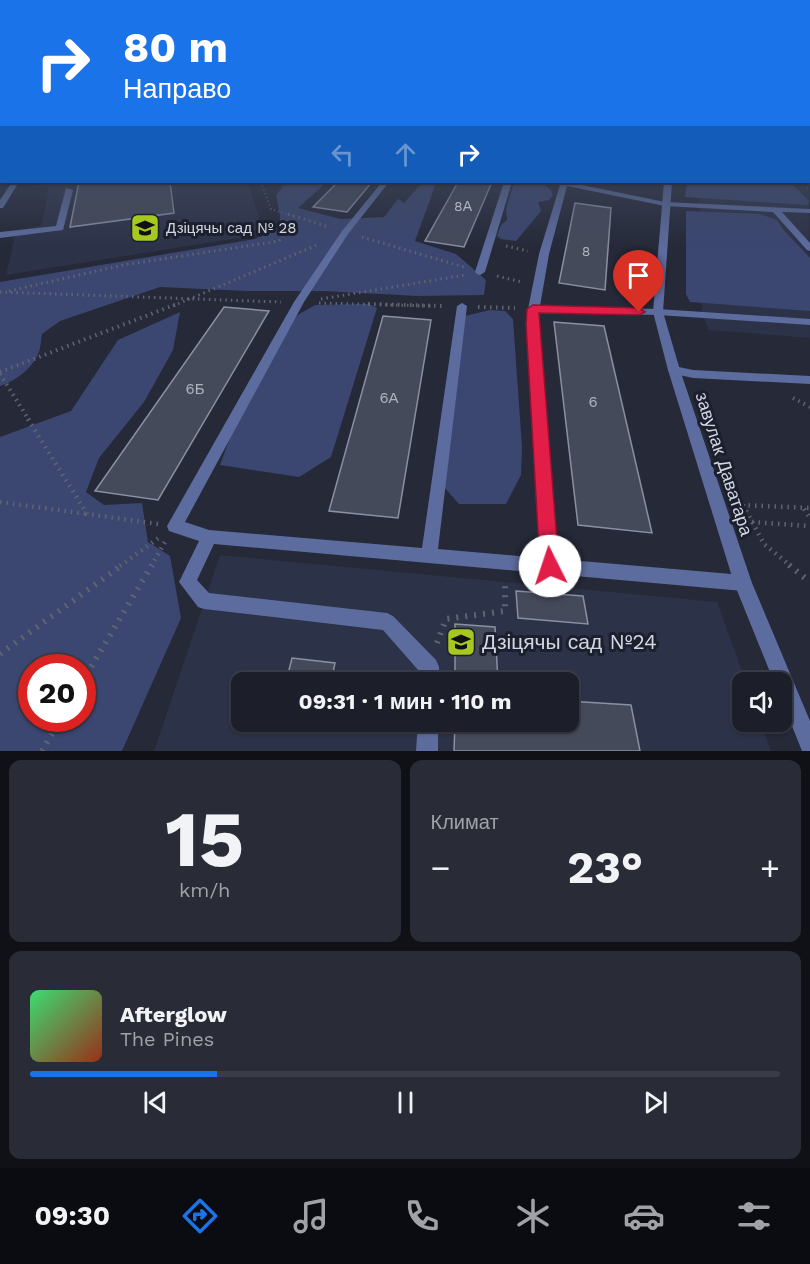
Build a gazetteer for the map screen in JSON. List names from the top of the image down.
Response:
{
  "streets": {
    "street": ["завулак Даватара"]
  },
  "places": {
    "school or university": ["Дзіцячы сад № 28", "Дзіцячы сад №24"]
  },
  "house_numbers": [
    "8А",
    "8",
    "6Б",
    "6А",
    "6"
  ],
  "page": {
    "turn": ["80 m", "Направо"],
    "limit": "20",
    "trip": "09:31 · 1 мин · 110 m",
    "tile": [
      ["15", "km/h"],
      "Климат"
    ],
    "heat": ["−", "23°", "+"],
    "song": ["Afterglow", "The Pines"],
    "tabs": "09:30"
  }
}
